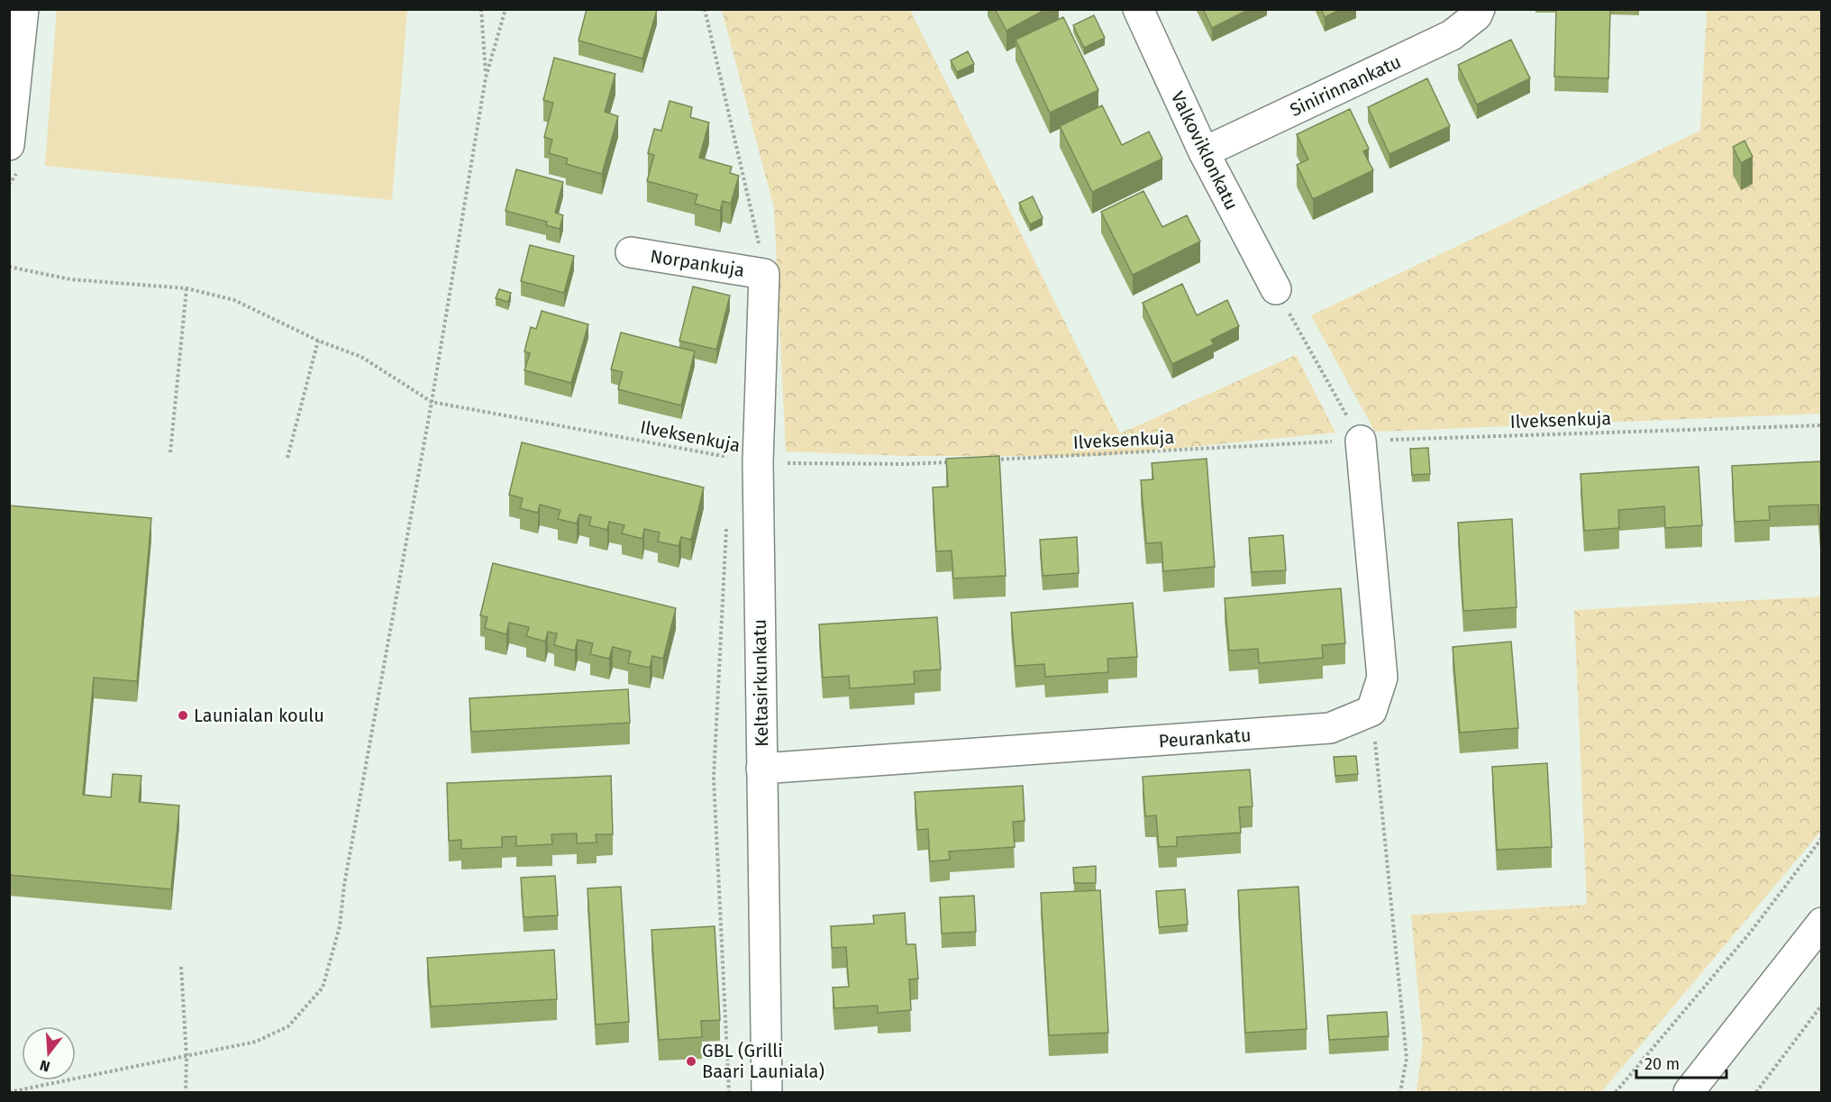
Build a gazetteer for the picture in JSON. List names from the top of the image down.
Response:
{
  "streets": {
    "street": [
      "Sinirinnankatu",
      "Valkoviklonkatu",
      "Norpankuja",
      "Keltasirkunkatu",
      "Peurankatu"
    ],
    "path": ["Ilveksenkuja"]
  },
  "crossings": [
    ["Sinirinnankatu", "Valkoviklonkatu"],
    ["Norpankuja", "Keltasirkunkatu"],
    ["Ilveksenkuja", "Keltasirkunkatu"],
    ["Keltasirkunkatu", "Peurankatu"]
  ],
  "places": ["Launialan koulu", "GBL (Grilli Baari Launiala)"],
  "scale_bar": "20 m",
  "north": "bottom"
}
